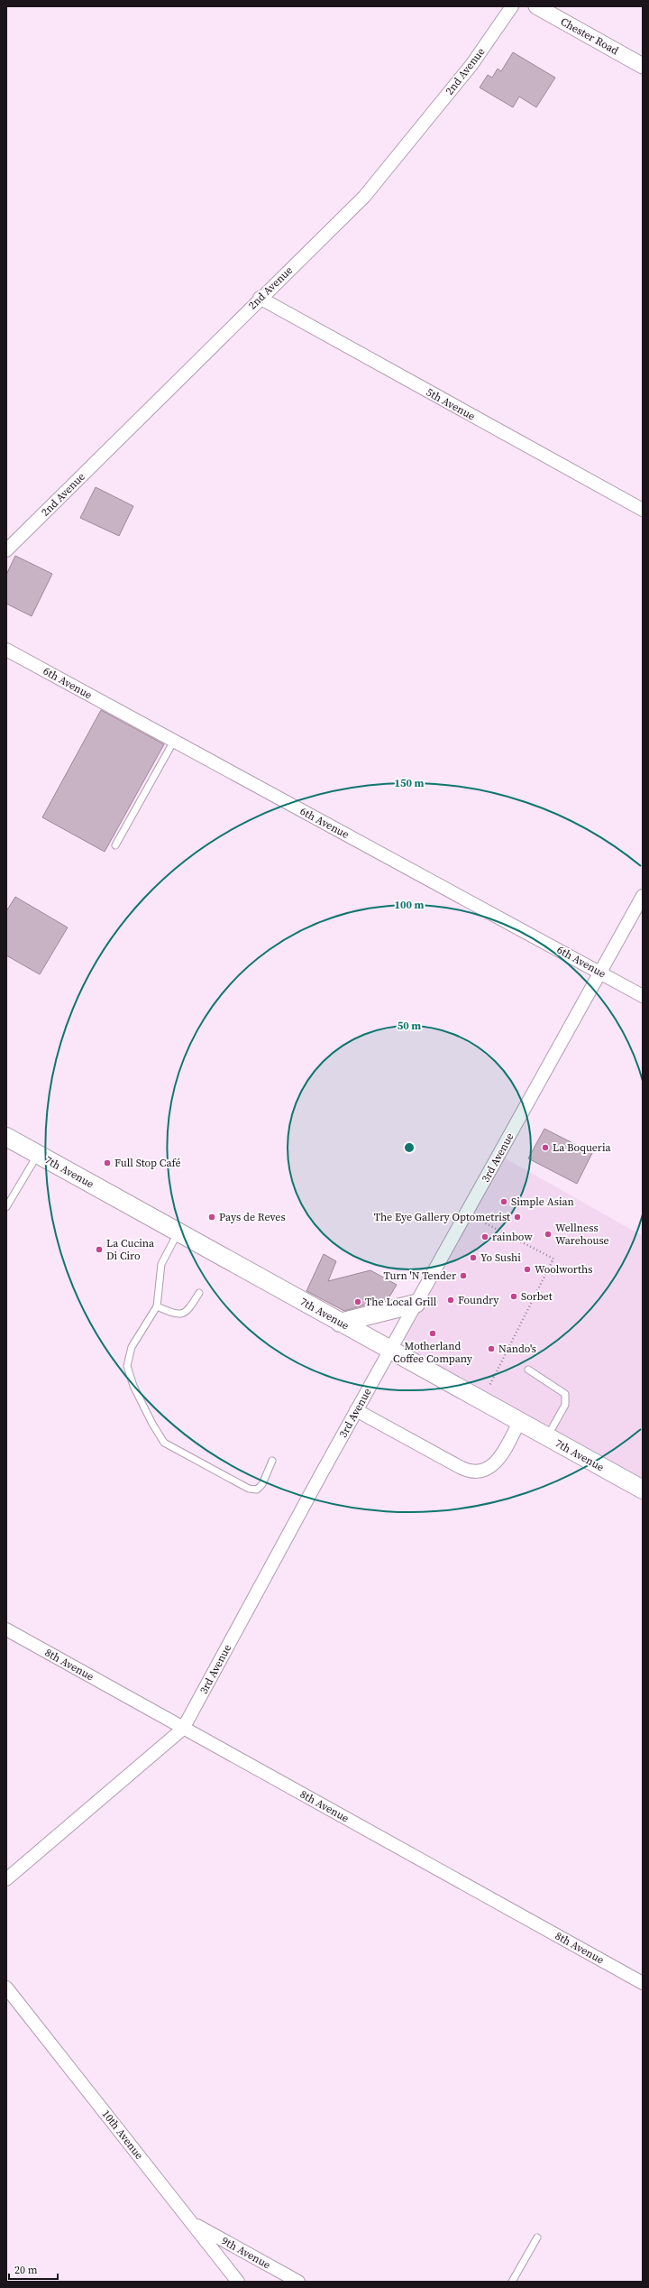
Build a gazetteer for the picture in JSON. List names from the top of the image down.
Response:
{
  "streets": {
    "main road": ["7th Avenue"],
    "street": [
      "Chester Road",
      "2nd Avenue",
      "5th Avenue",
      "6th Avenue",
      "3rd Avenue",
      "8th Avenue",
      "10th Avenue",
      "9th Avenue"
    ]
  },
  "crossings": [
    ["2nd Avenue", "5th Avenue"],
    ["6th Avenue", "3rd Avenue"],
    ["3rd Avenue", "7th Avenue"],
    ["3rd Avenue", "8th Avenue"],
    ["10th Avenue", "9th Avenue"]
  ],
  "places": [
    "La Boqueria",
    "Full Stop Café",
    "Simple Asian",
    "Pays de Reves",
    "The Eye Gallery Optometrist",
    "Wellness Warehouse",
    "rainbow",
    "La Cucina Di Ciro",
    "Yo Sushi",
    "Woolworths",
    "Turn 'N Tender",
    "Sorbet",
    "Foundry",
    "The Local Grill",
    "Motherland Coffee Company",
    "Nando's"
  ],
  "scale_bar": "20 m",
  "rings": ["150 m", "100 m", "50 m"]
}
